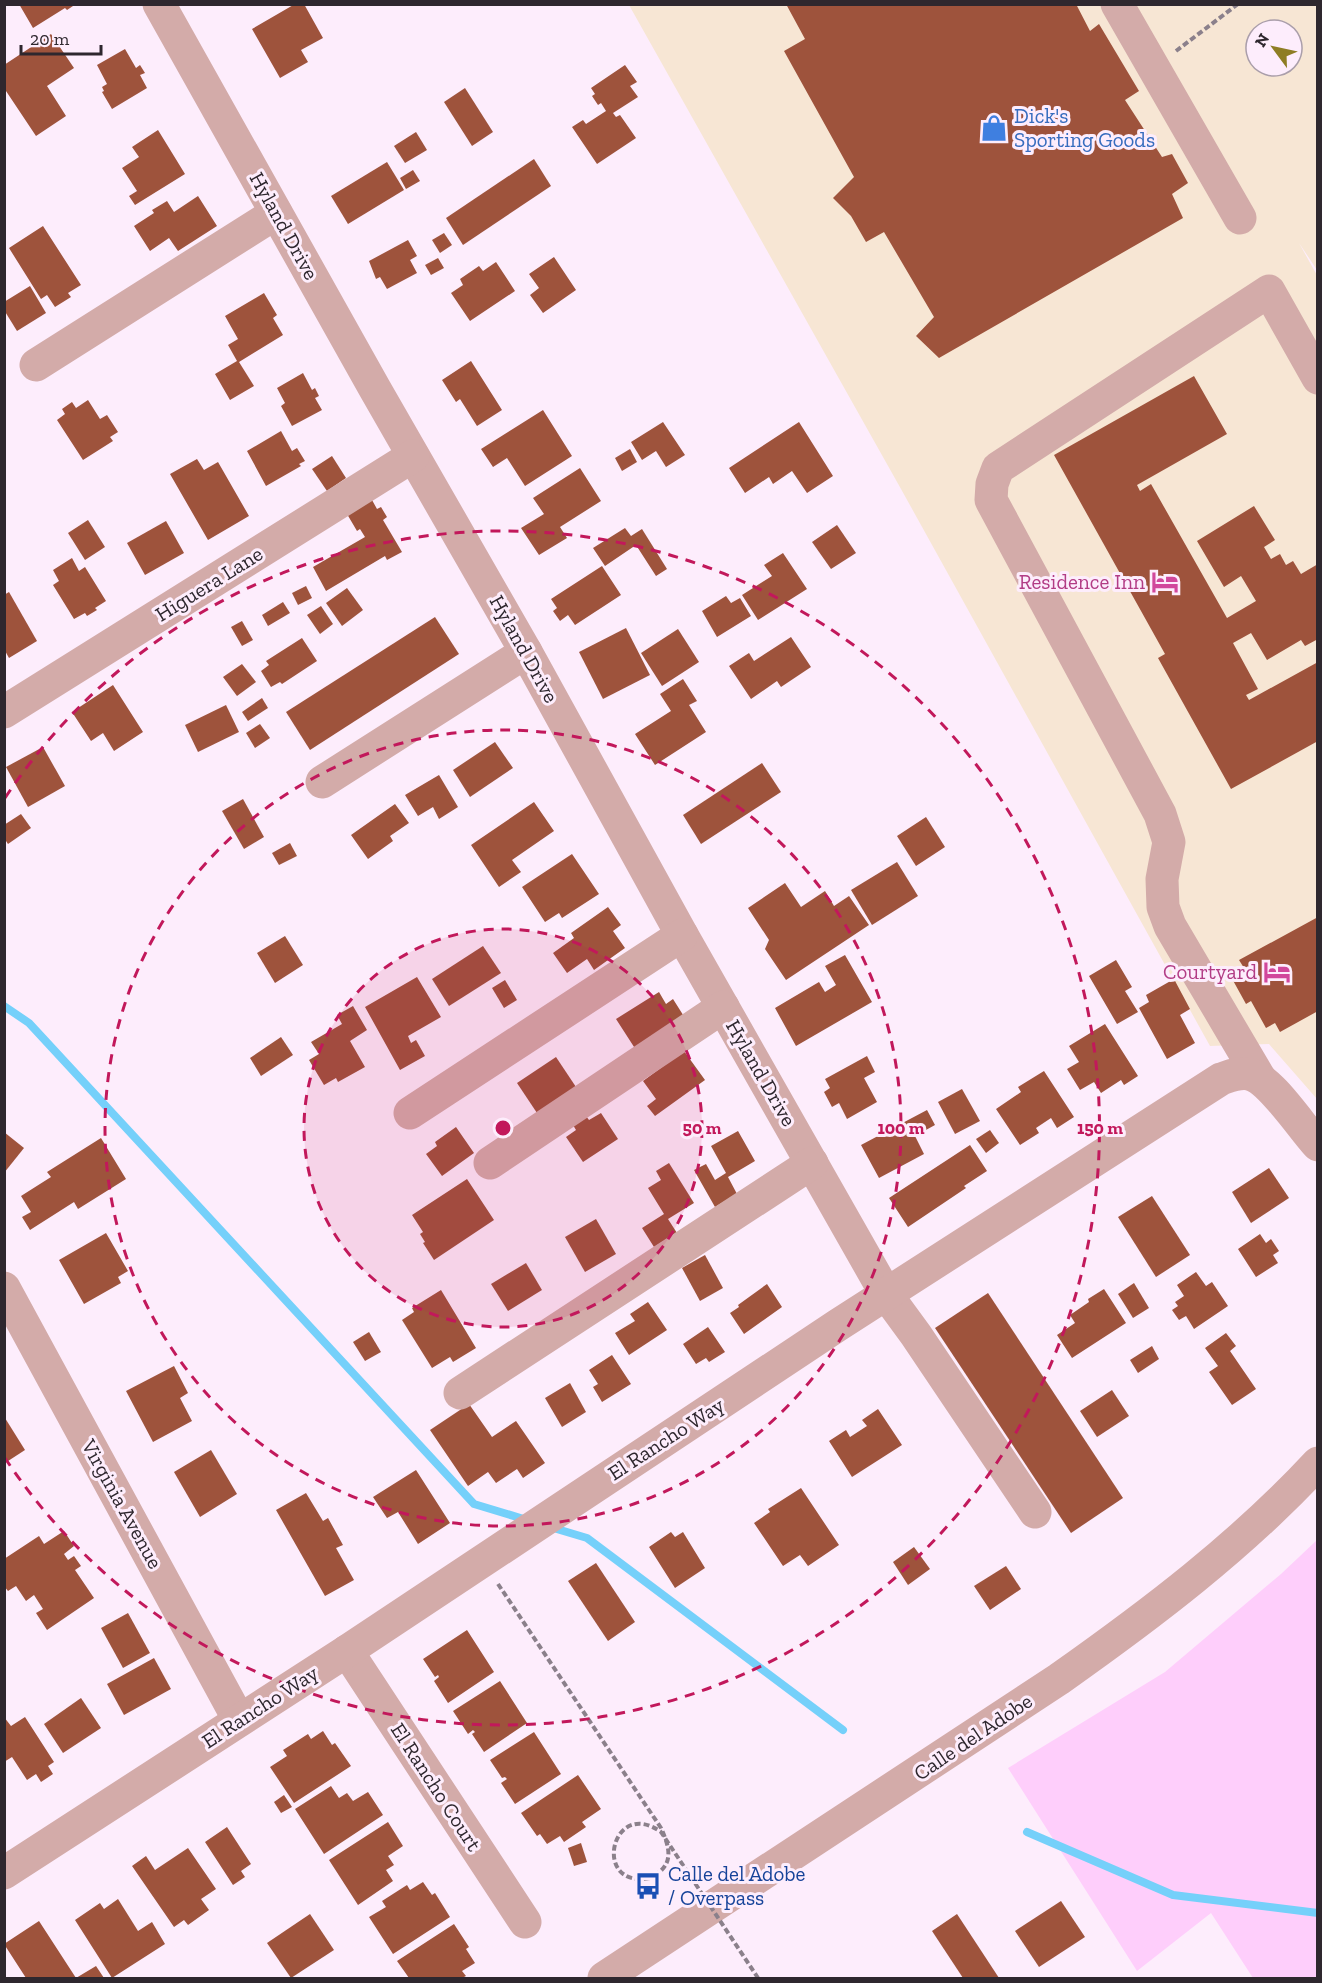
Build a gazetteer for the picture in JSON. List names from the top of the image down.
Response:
{
  "streets": {
    "street": [
      "Hyland Drive",
      "Higuera Lane",
      "El Rancho Way",
      "Virginia Avenue",
      "Calle del Adobe",
      "El Rancho Court"
    ]
  },
  "crossings": [
    ["Hyland Drive", "Higuera Lane"],
    ["Hyland Drive", "El Rancho Way"],
    ["El Rancho Way", "Virginia Avenue"],
    ["El Rancho Way", "El Rancho Court"]
  ],
  "places": {
    "shop": ["Dick's Sporting Goods"],
    "hotel": ["Residence Inn", "Courtyard"],
    "bus stop": ["Calle del Adobe / Overpass"]
  },
  "scale_bar": "20 m",
  "north": "top left",
  "rings": ["50 m", "100 m", "150 m"]
}
